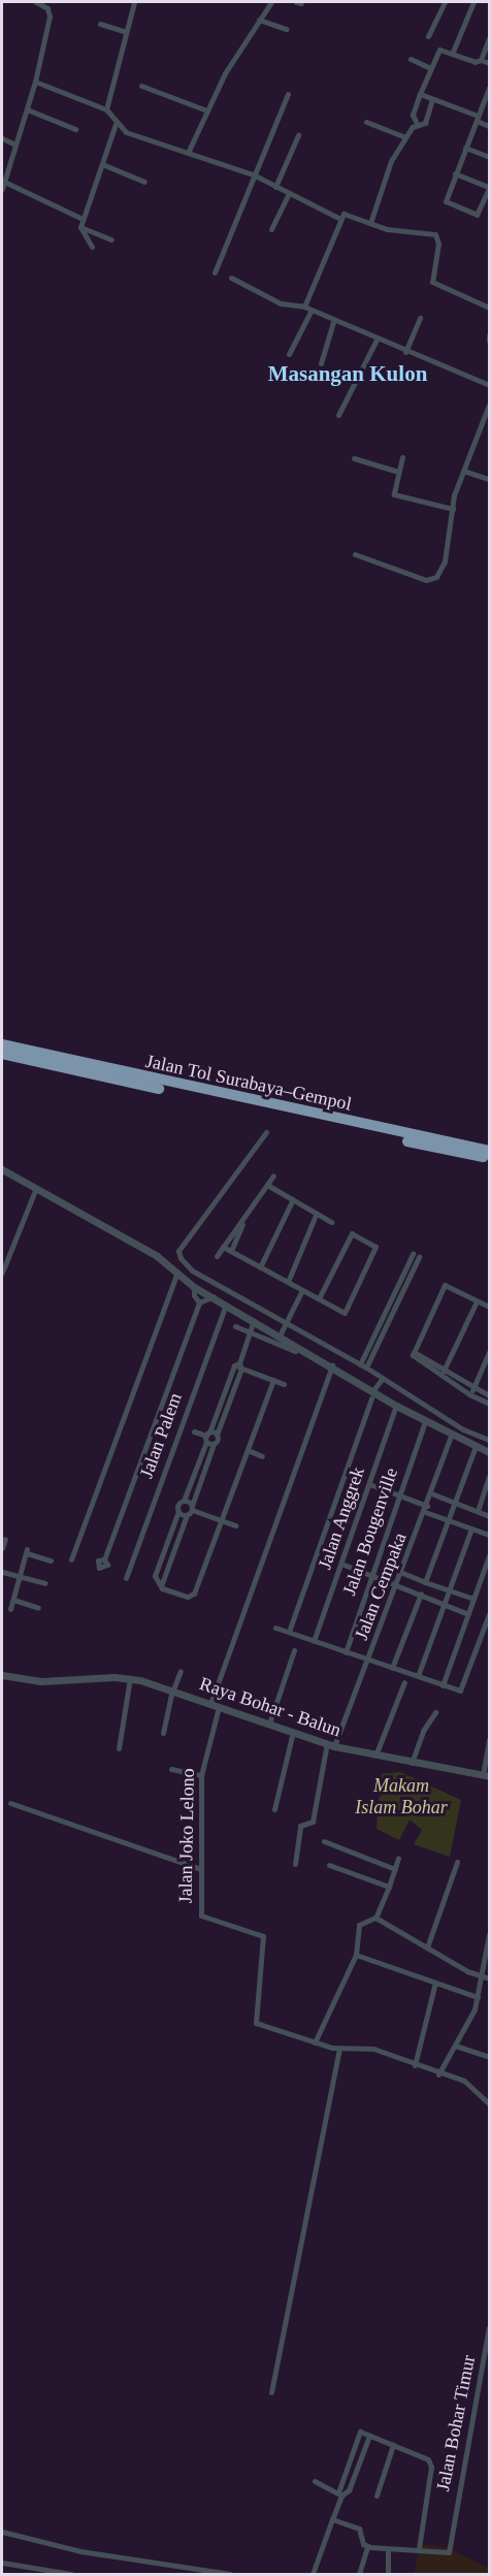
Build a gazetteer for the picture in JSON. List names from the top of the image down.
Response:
{
  "streets": {
    "highway": ["Jalan Tol Surabaya–Gempol"],
    "street": [
      "Jalan Palem",
      "Jalan Anggrek",
      "Jalan Bougenville",
      "Jalan Cempaka",
      "Raya Bohar - Balun",
      "Jalan Joko Lelono",
      "Jalan Bohar Timur"
    ]
  },
  "crossings": [
    ["Jalan Cempaka", "Raya Bohar - Balun"],
    ["Raya Bohar - Balun", "Jalan Joko Lelono"]
  ],
  "districts": ["Masangan Kulon"],
  "parks": ["Makam Islam Bohar"]
}
